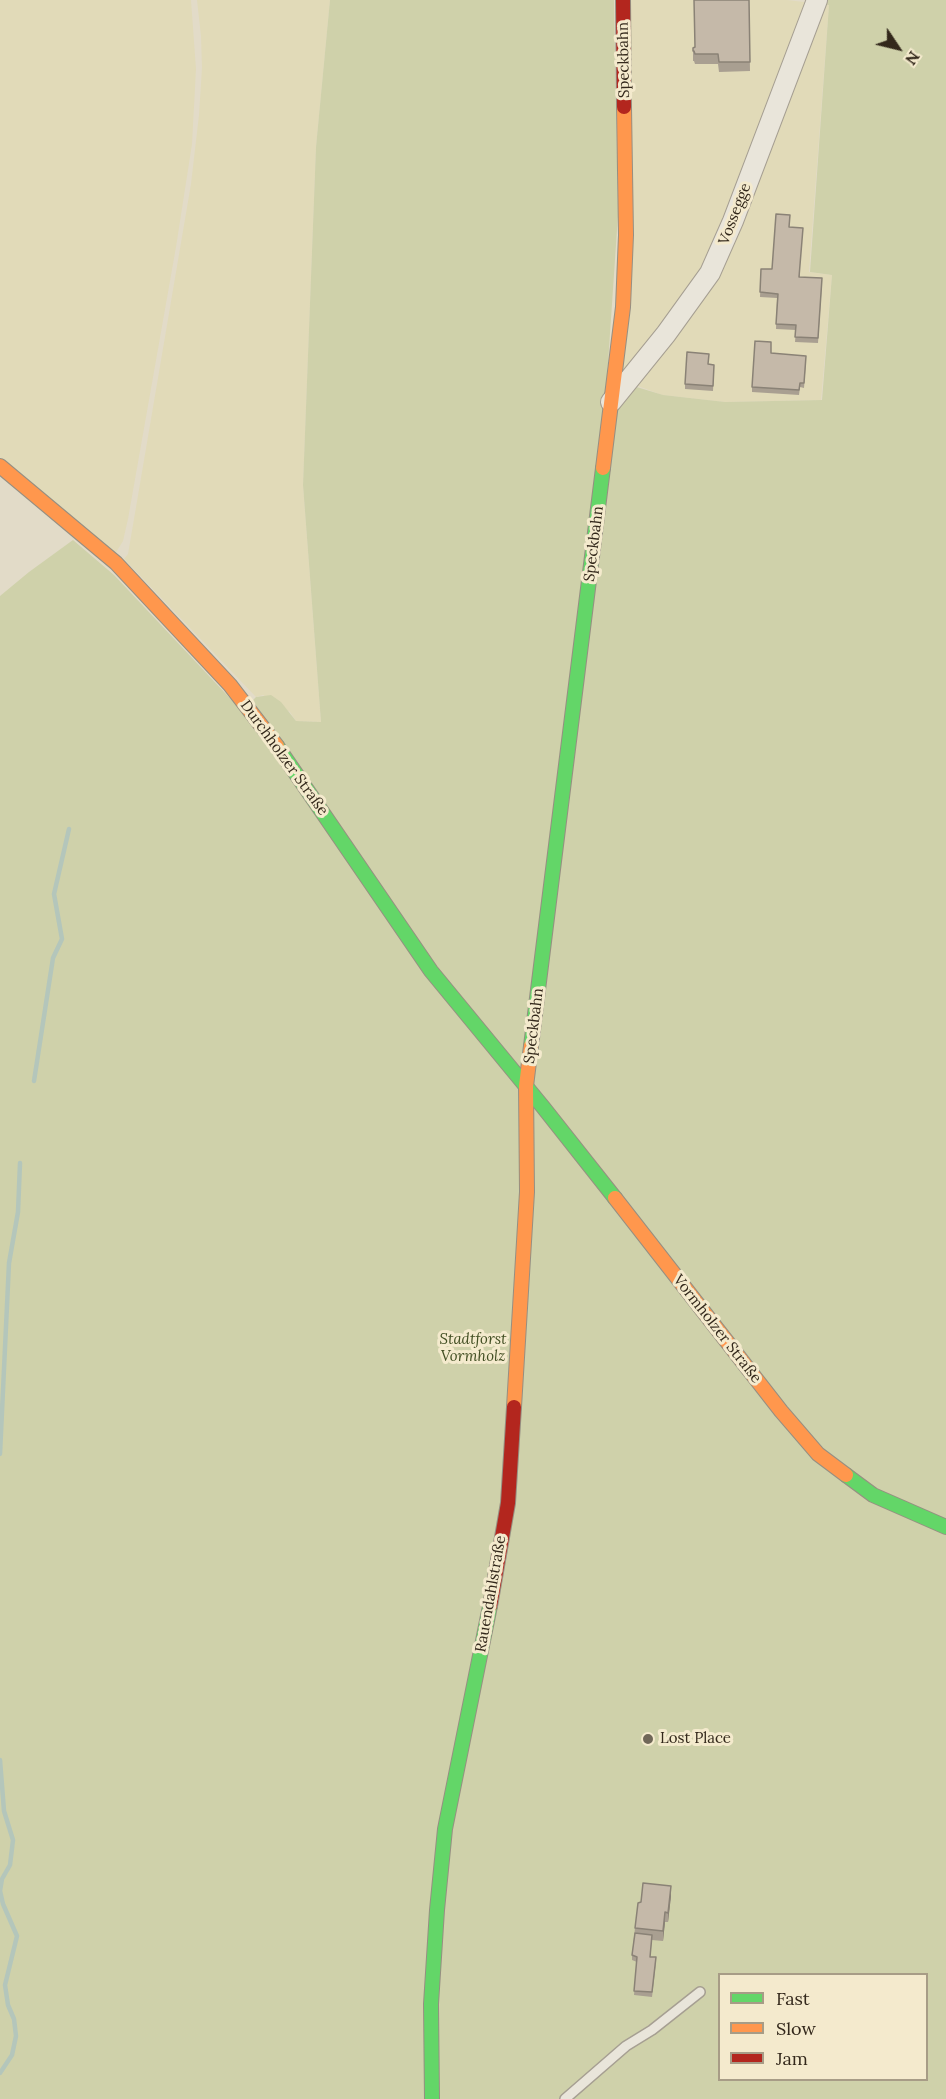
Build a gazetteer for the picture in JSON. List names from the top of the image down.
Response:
{
  "streets": {
    "street": [
      "Speckbahn",
      "Vossegge",
      "Durchholzer Straße",
      "Vormholzer Straße",
      "Rauendahlstraße"
    ]
  },
  "crossings": [
    ["Speckbahn", "Vossegge"],
    ["Speckbahn", "Durchholzer Straße"],
    ["Speckbahn", "Vormholzer Straße"],
    ["Speckbahn", "Rauendahlstraße"],
    ["Durchholzer Straße", "Vormholzer Straße"],
    ["Durchholzer Straße", "Rauendahlstraße"],
    ["Vormholzer Straße", "Rauendahlstraße"]
  ],
  "parks": ["Stadtforst Vormholz"],
  "places": ["Lost Place"],
  "legend": ["Fast", "Slow", "Jam"],
  "north": "bottom right"
}
